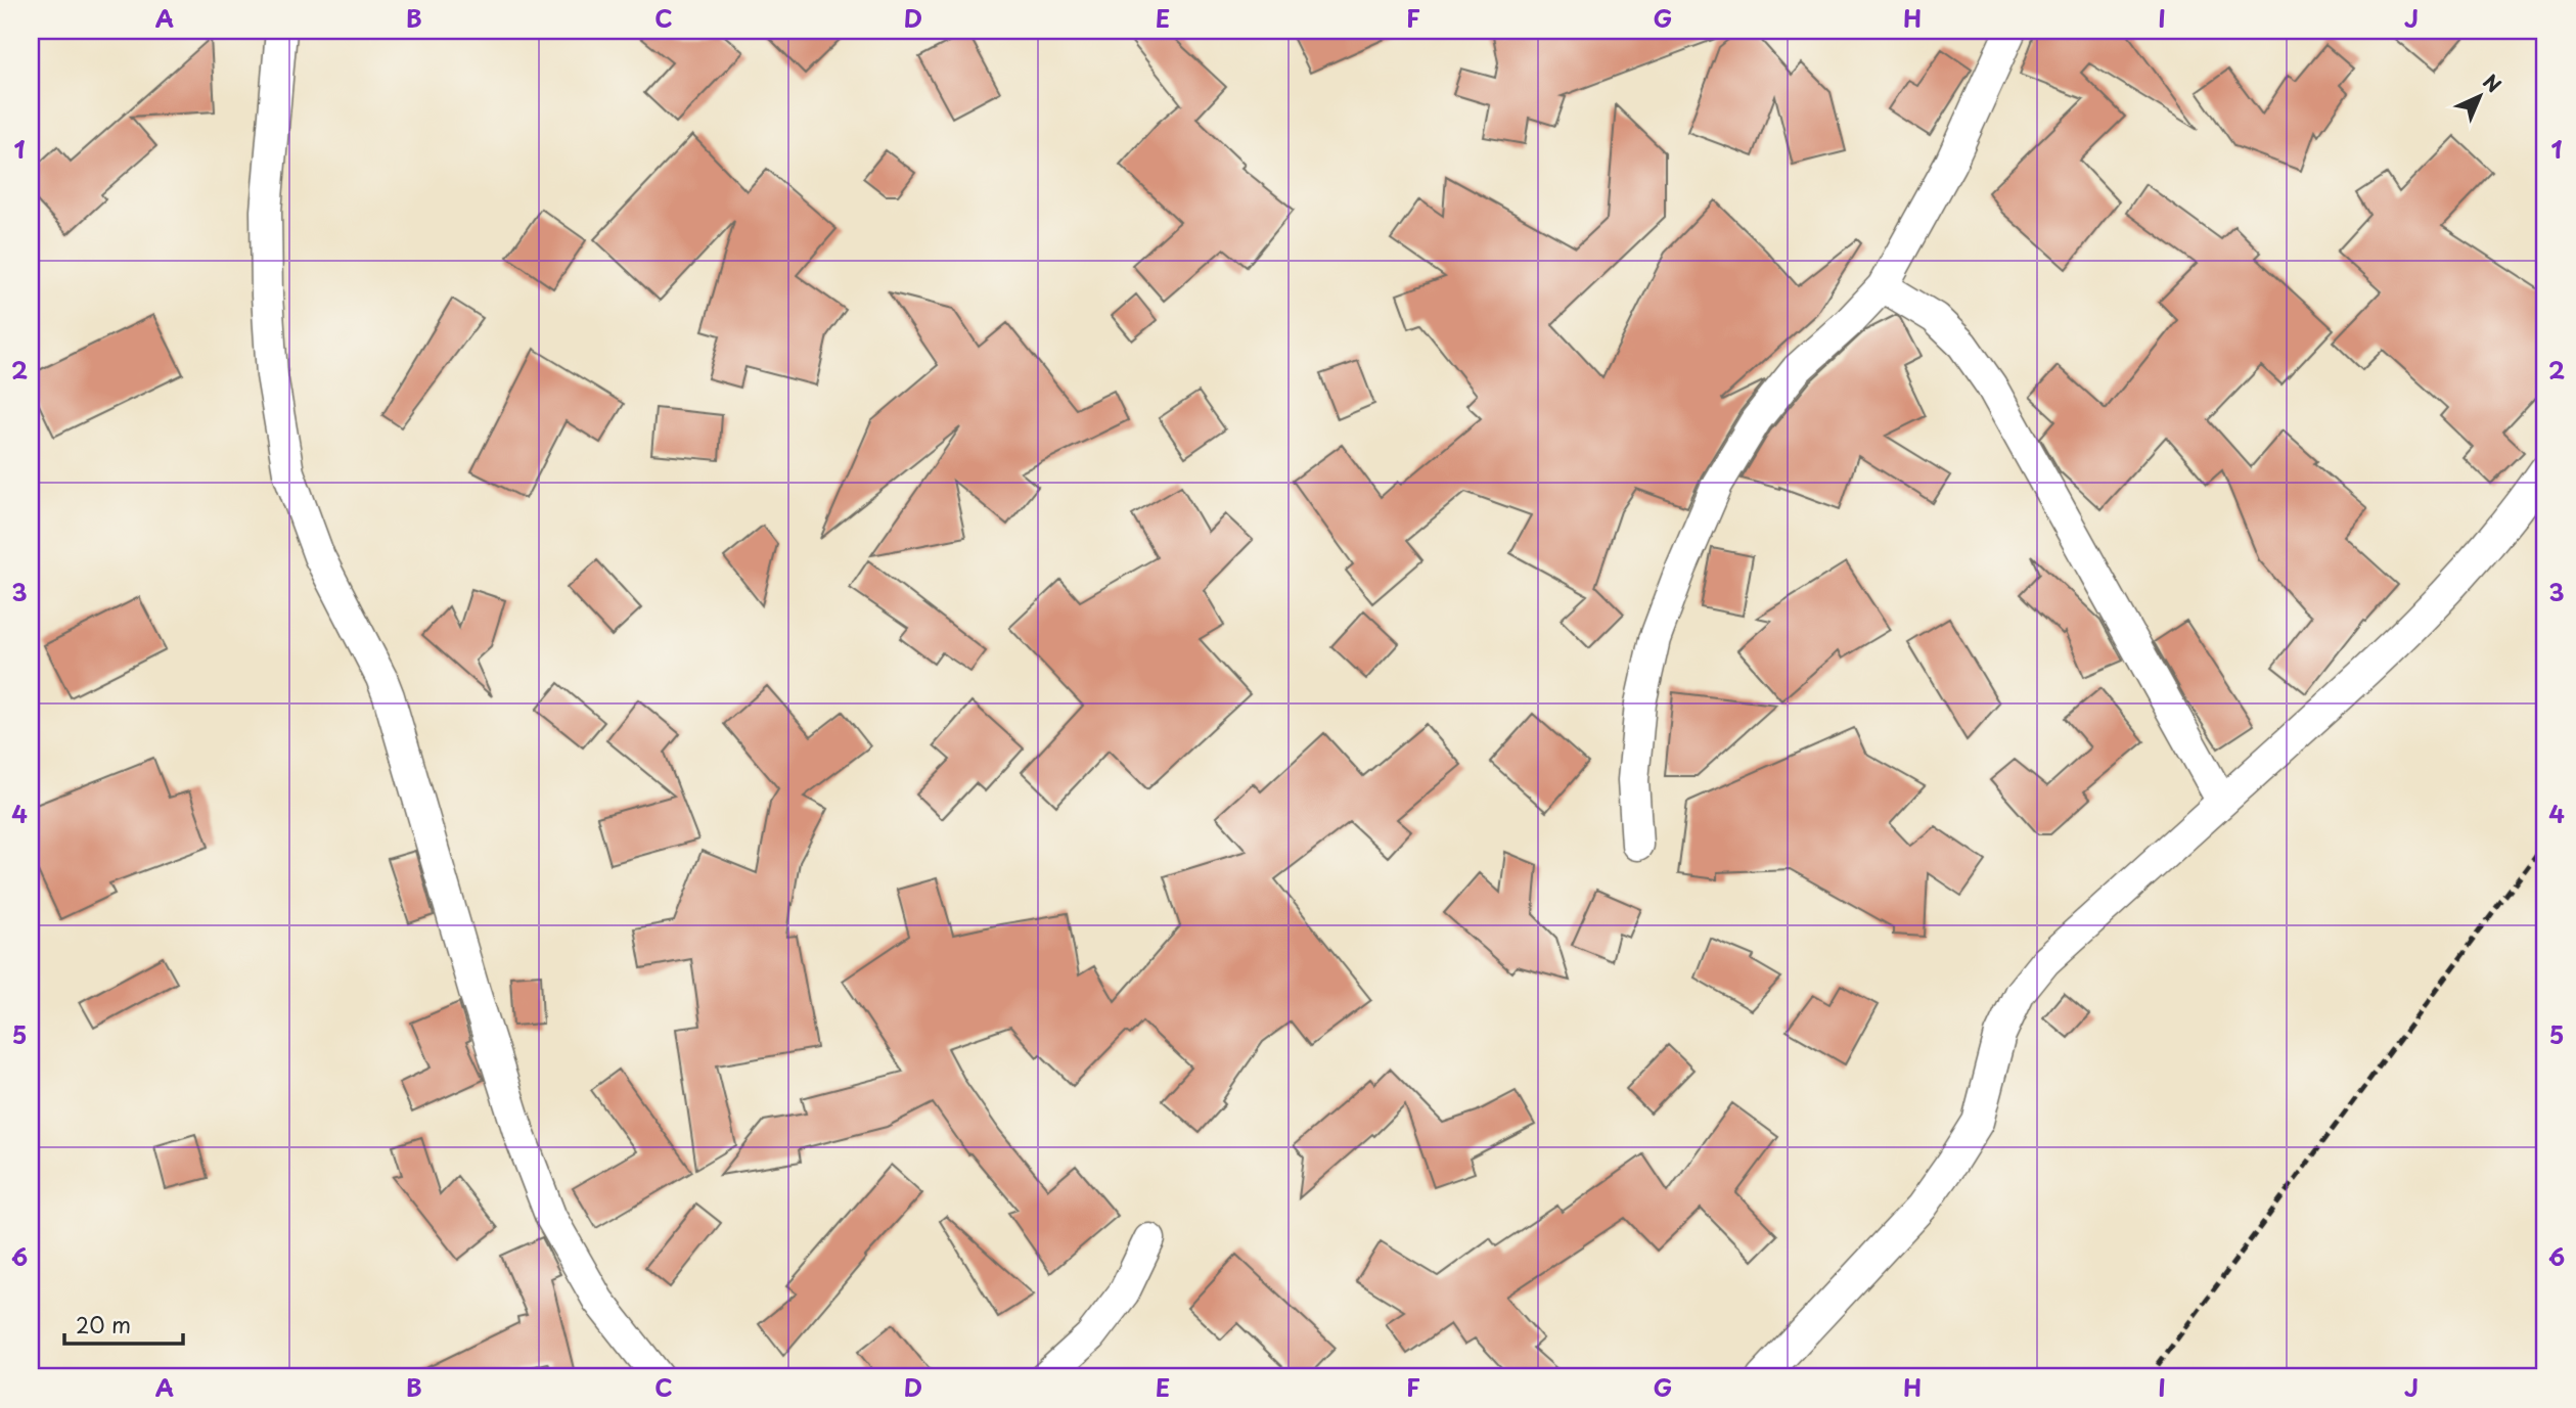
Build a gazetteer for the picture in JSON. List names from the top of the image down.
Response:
{
  "scale_bar": "20 m",
  "north": "top right",
  "grid": {
    "columns": [
      "A",
      "B",
      "C",
      "D",
      "E",
      "F",
      "G",
      "H",
      "I",
      "J"
    ],
    "rows": [
      "1",
      "2",
      "3",
      "4",
      "5",
      "6"
    ]
  }
}
